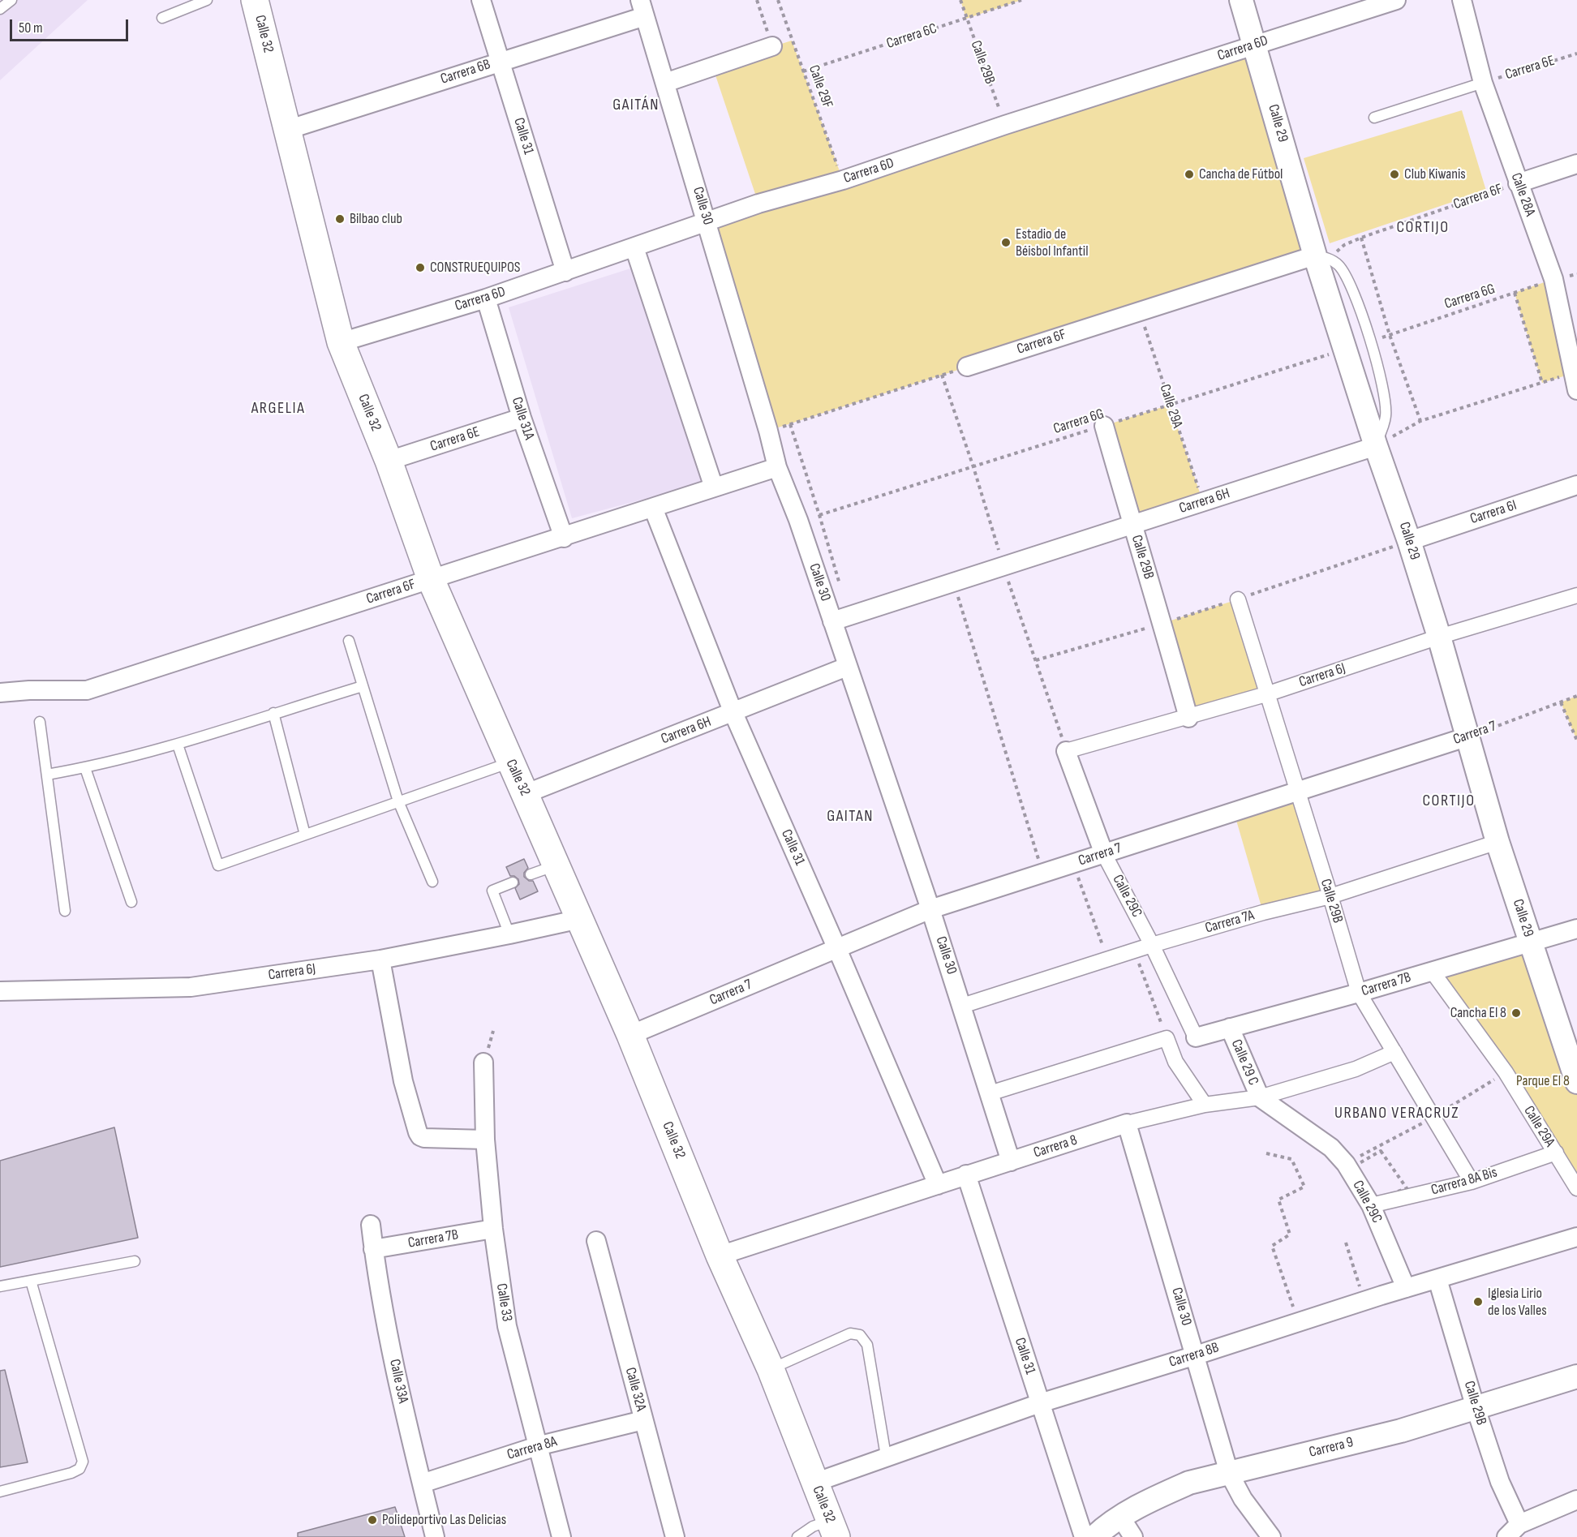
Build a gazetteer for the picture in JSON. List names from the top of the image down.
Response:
{
  "streets": {
    "main road": ["Calle 32"],
    "street": [
      "Carrera 6D",
      "Calle 29B",
      "Carrera 6E",
      "Carrera 6B",
      "Calle 29",
      "Calle 31",
      "Calle 28A",
      "Carrera 6F",
      "Calle 30",
      "Calle 29A",
      "Calle 31A",
      "Carrera 6H",
      "Carrera 6I",
      "Carrera 6J",
      "Carrera 7",
      "Calle 29C",
      "Carrera 7A",
      "Carrera 7B",
      "Calle 29 C",
      "Carrera 8",
      "Carrera 8A Bis",
      "Calle 33",
      "Carrera 8B",
      "Calle 33A",
      "Calle 32A",
      "Carrera 9",
      "Carrera 8A"
    ],
    "path": ["Carrera 6C", "Calle 29F", "Carrera 6G"]
  },
  "crossings": [
    ["Calle 32", "Carrera 6D"],
    ["Calle 32", "Carrera 6E"],
    ["Calle 32", "Carrera 6B"],
    ["Calle 32", "Carrera 6F"],
    ["Calle 32", "Carrera 6H"],
    ["Calle 32", "Carrera 6J"],
    ["Calle 32", "Carrera 7"],
    ["Calle 32", "Carrera 8"],
    ["Calle 32", "Carrera 8B"],
    ["Carrera 6C", "Calle 29B"],
    ["Carrera 6C", "Calle 29F"],
    ["Carrera 6D", "Calle 29B"],
    ["Carrera 6D", "Calle 29F"],
    ["Carrera 6D", "Calle 29"],
    ["Carrera 6D", "Calle 31"],
    ["Carrera 6D", "Calle 30"],
    ["Carrera 6D", "Calle 31A"],
    ["Calle 29B", "Carrera 6G"],
    ["Calle 29B", "Carrera 6H"],
    ["Calle 29B", "Carrera 6J"],
    ["Calle 29B", "Carrera 7"],
    ["Calle 29B", "Carrera 7A"],
    ["Calle 29B", "Carrera 7B"],
    ["Calle 29B", "Carrera 8"],
    ["Calle 29B", "Carrera 8A Bis"],
    ["Calle 29B", "Carrera 8B"],
    ["Calle 29B", "Carrera 9"],
    ["Carrera 6E", "Calle 28A"],
    ["Carrera 6E", "Calle 31A"],
    ["Carrera 6B", "Calle 31"],
    ["Carrera 6B", "Calle 30"],
    ["Calle 29", "Carrera 6F"],
    ["Calle 29", "Carrera 6G"],
    ["Calle 29", "Carrera 6H"],
    ["Calle 29", "Carrera 6I"],
    ["Calle 29", "Carrera 6J"],
    ["Calle 29", "Carrera 7"],
    ["Calle 29", "Carrera 7A"],
    ["Calle 29", "Carrera 7B"],
    ["Calle 31", "Carrera 6F"],
    ["Calle 31", "Carrera 6H"],
    ["Calle 31", "Carrera 7"],
    ["Calle 31", "Carrera 8"],
    ["Calle 31", "Carrera 8B"],
    ["Calle 28A", "Carrera 6F"],
    ["Calle 28A", "Carrera 6G"],
    ["Carrera 6F", "Calle 30"],
    ["Carrera 6F", "Calle 29A"],
    ["Carrera 6F", "Calle 31A"],
    ["Calle 30", "Carrera 6H"],
    ["Calle 30", "Carrera 7"],
    ["Calle 30", "Carrera 7A"],
    ["Calle 30", "Carrera 8"],
    ["Calle 30", "Carrera 8B"],
    ["Calle 30", "Carrera 9"],
    ["Carrera 6G", "Calle 29A"],
    ["Calle 29A", "Carrera 6H"],
    ["Calle 29A", "Carrera 7B"],
    ["Calle 29A", "Carrera 8A Bis"],
    ["Carrera 6J", "Calle 29C"],
    ["Carrera 7", "Calle 29C"],
    ["Calle 29C", "Carrera 7A"],
    ["Calle 29C", "Carrera 7B"],
    ["Calle 29C", "Calle 29 C"],
    ["Calle 29C", "Carrera 8"],
    ["Calle 29C", "Carrera 8A Bis"],
    ["Calle 29C", "Carrera 8B"],
    ["Carrera 7B", "Calle 29 C"],
    ["Carrera 7B", "Calle 33"],
    ["Carrera 7B", "Calle 33A"],
    ["Calle 29 C", "Carrera 8"],
    ["Calle 33", "Carrera 8A"],
    ["Calle 33A", "Carrera 8A"],
    ["Calle 32A", "Carrera 8A"]
  ],
  "districts": [
    "GAITÁN",
    "CORTIJO",
    "ARGELIA",
    "CORTIJO",
    "GAITAN",
    "URBANO VERACRUZ"
  ],
  "parks": ["Parque El 8"],
  "places": [
    "Cancha de Fútbol",
    "Club Kiwanis",
    "Bilbao club",
    "Estadio de Béisbol Infantil",
    "CONSTRUEQUIPOS",
    "Cancha El 8",
    "Iglesia Lirio de los Valles",
    "Polideportivo Las Delicias"
  ],
  "scale_bar": "50 m"
}
